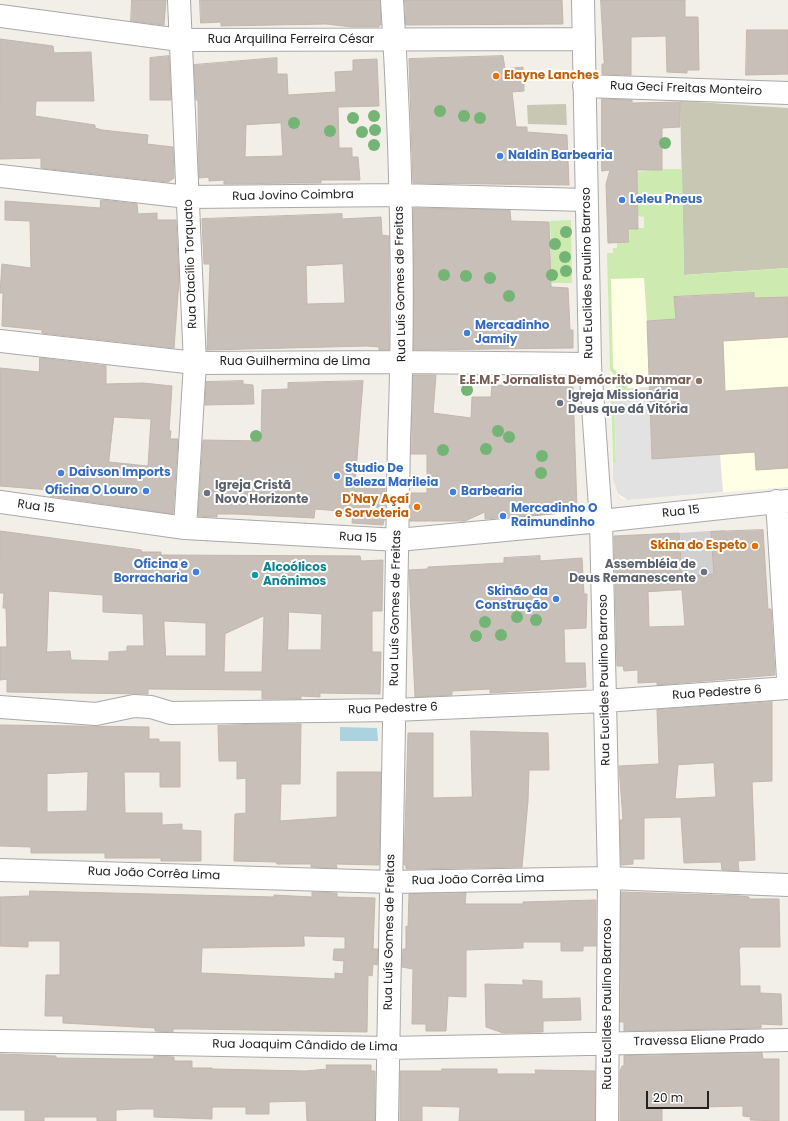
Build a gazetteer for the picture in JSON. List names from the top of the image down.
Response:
{
  "streets": {
    "street": [
      "Rua Arquilina Ferreira César",
      "Rua Geci Freitas Monteiro",
      "Rua Jovino Coimbra",
      "Rua Otacílio Torquato",
      "Rua Euclides Paulino Barroso",
      "Rua Luís Gomes de Freitas",
      "Rua Guilhermina de Lima",
      "Rua 15",
      "Rua Pedestre 6",
      "Rua João Corrêa Lima",
      "Travessa Eliane Prado",
      "Rua Joaquim Cândido de Lima"
    ]
  },
  "crossings": [
    ["Rua Arquilina Ferreira César", "Rua Otacílio Torquato"],
    ["Rua Arquilina Ferreira César", "Rua Euclides Paulino Barroso"],
    ["Rua Arquilina Ferreira César", "Rua Luís Gomes de Freitas"],
    ["Rua Geci Freitas Monteiro", "Rua Euclides Paulino Barroso"],
    ["Rua Jovino Coimbra", "Rua Otacílio Torquato"],
    ["Rua Jovino Coimbra", "Rua Euclides Paulino Barroso"],
    ["Rua Jovino Coimbra", "Rua Luís Gomes de Freitas"],
    ["Rua Otacílio Torquato", "Rua Guilhermina de Lima"],
    ["Rua Otacílio Torquato", "Rua 15"],
    ["Rua Euclides Paulino Barroso", "Rua Guilhermina de Lima"],
    ["Rua Euclides Paulino Barroso", "Rua 15"],
    ["Rua Euclides Paulino Barroso", "Rua Pedestre 6"],
    ["Rua Euclides Paulino Barroso", "Rua João Corrêa Lima"],
    ["Rua Euclides Paulino Barroso", "Travessa Eliane Prado"],
    ["Rua Euclides Paulino Barroso", "Rua Joaquim Cândido de Lima"],
    ["Rua Luís Gomes de Freitas", "Rua Guilhermina de Lima"],
    ["Rua Luís Gomes de Freitas", "Rua 15"],
    ["Rua Luís Gomes de Freitas", "Rua Pedestre 6"],
    ["Rua Luís Gomes de Freitas", "Rua João Corrêa Lima"],
    ["Rua Luís Gomes de Freitas", "Rua Joaquim Cândido de Lima"],
    ["Travessa Eliane Prado", "Rua Joaquim Cândido de Lima"]
  ],
  "places": [
    "Elayne Lanches",
    "Naldin Barbearia",
    "Leleu Pneus",
    "Mercadinho Jamily",
    "E.E.M.F Jornalista Demócrito Dummar",
    "Igreja Missionária Deus que dá Vitória",
    "Daivson Imports",
    "Studio De Beleza Marileia",
    "Oficina O Louro",
    "Barbearia",
    "Igreja Cristã Novo Horizonte",
    "D'Nay Açaí e Sorveteria",
    "Mercadinho O Raimundinho",
    "Skina do Espeto",
    "Oficina e Borracharia",
    "Assembléia de Deus Remanescente",
    "Alcoólicos Anônimos",
    "Skinão da Construção"
  ],
  "scale_bar": "20 m"
}
